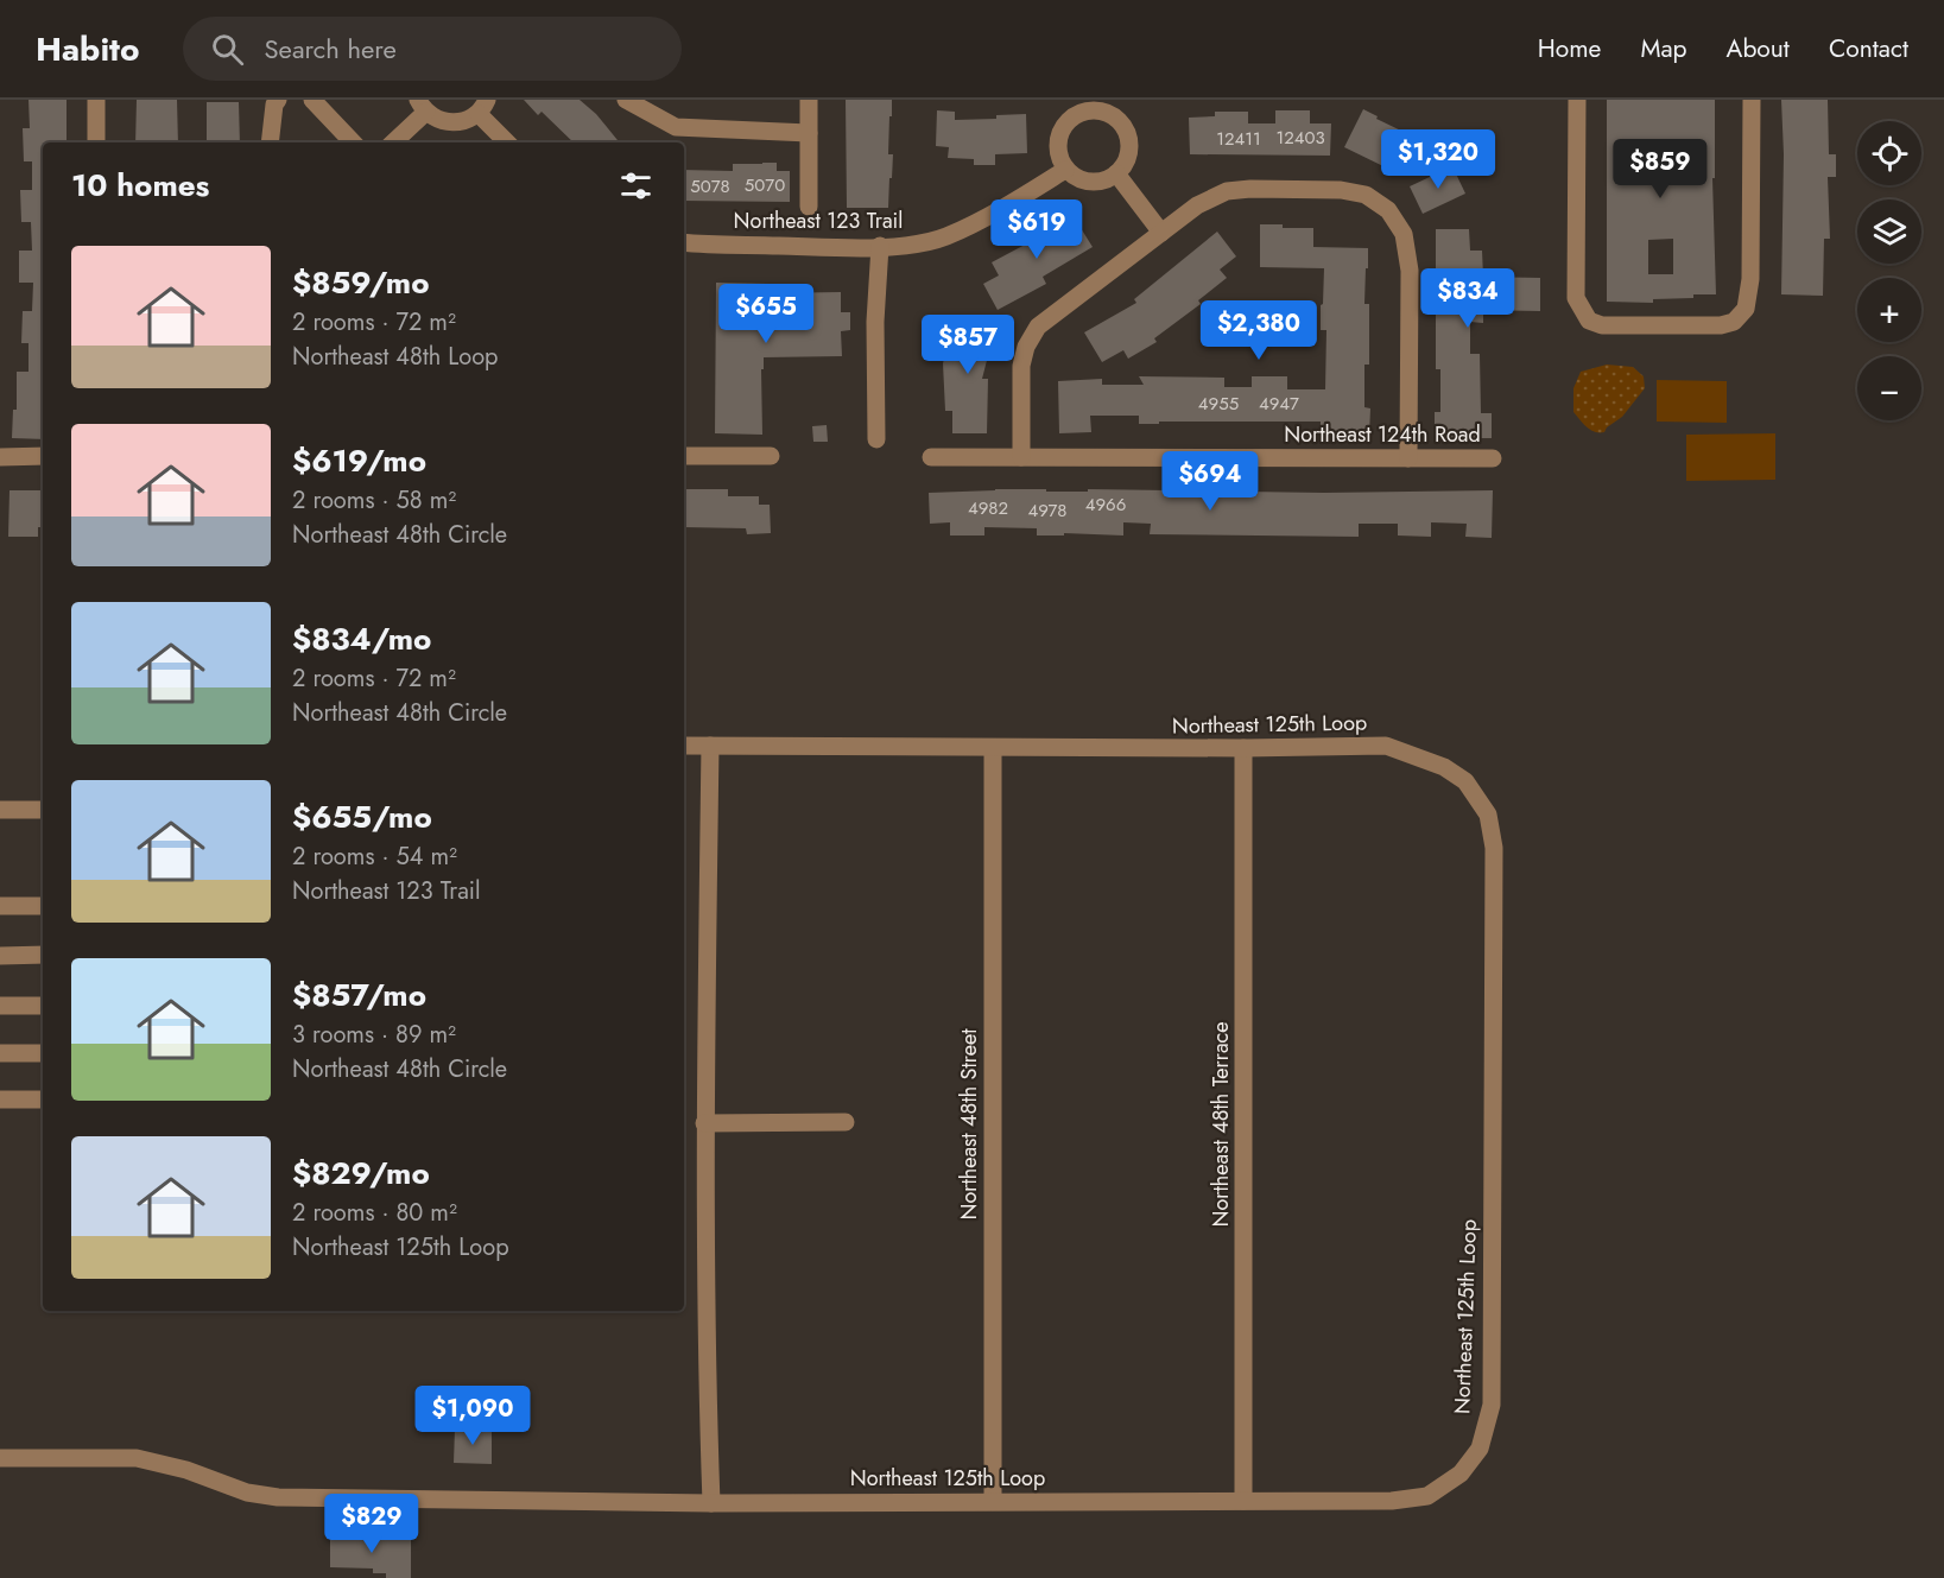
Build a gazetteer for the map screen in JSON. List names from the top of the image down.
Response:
{
  "streets": {
    "street": [
      "Northeast 123 Trail",
      "Northeast 124th Road",
      "Northeast 125th Loop",
      "Northeast 48th Street",
      "Northeast 48th Terrace"
    ]
  },
  "crossings": [
    ["Northeast 125th Loop", "Northeast 48th Street"],
    ["Northeast 125th Loop", "Northeast 48th Terrace"]
  ],
  "house_numbers": [
    "12403",
    "12411",
    "5070",
    "5078",
    "4955",
    "4947",
    "4966",
    "4982",
    "4978"
  ],
  "page": {
    "header": "Habito",
    "search": "Search here",
    "nav": [
      "Home",
      "Map",
      "About",
      "Contact"
    ],
    "map_buttons": ["+", "−"],
    "price": [
      "$1,320",
      "$859",
      "$619",
      "$834",
      "$655",
      "$2,380",
      "$857",
      "$694",
      "$1,090",
      "$829"
    ],
    "heading": "10 homes",
    "list": [
      {
        "name": "$859/mo",
        "note": "2 rooms · 72 m² · Northeast 48th Loop"
      },
      {
        "name": "$619/mo",
        "note": "2 rooms · 58 m² · Northeast 48th Circle"
      },
      {
        "name": "$834/mo",
        "note": "2 rooms · 72 m² · Northeast 48th Circle"
      },
      {
        "name": "$655/mo",
        "note": "2 rooms · 54 m² · Northeast 123 Trail"
      },
      {
        "name": "$857/mo",
        "note": "3 rooms · 89 m² · Northeast 48th Circle"
      },
      {
        "name": "$829/mo",
        "note": "2 rooms · 80 m² · Northeast 125th Loop"
      }
    ]
  }
}
